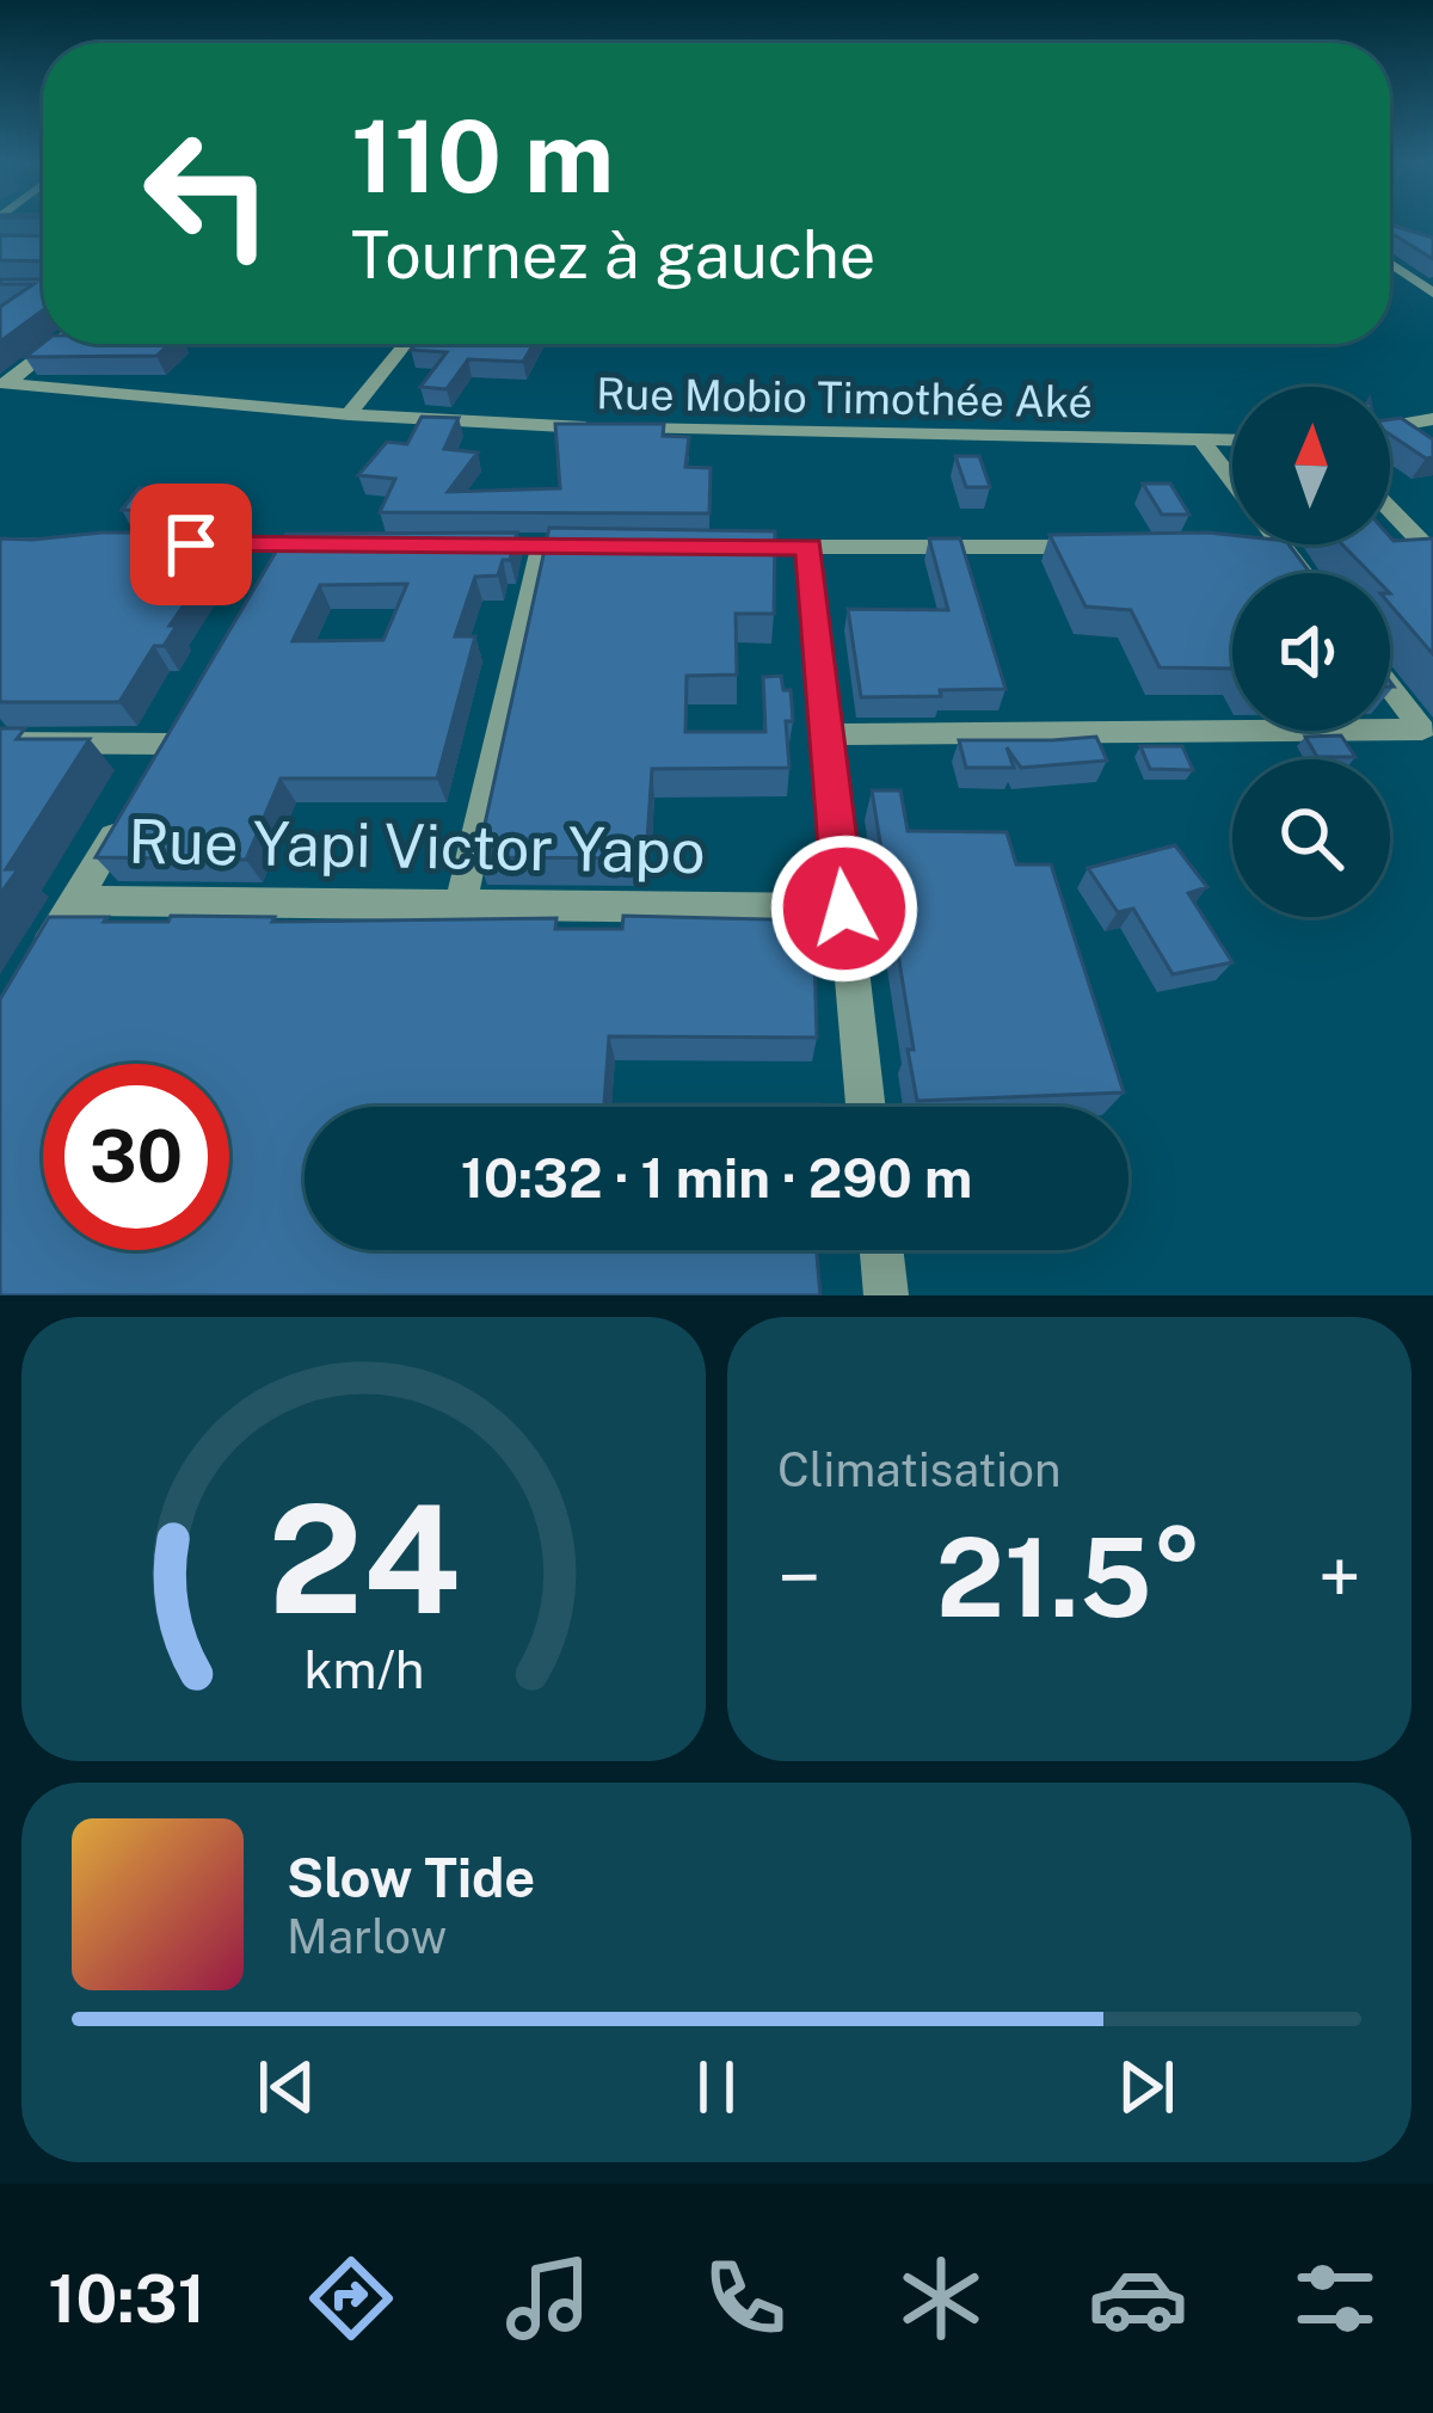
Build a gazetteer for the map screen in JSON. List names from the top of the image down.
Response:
{
  "streets": {
    "street": ["Rue Mobio Timothée Aké", "Rue Yapi Victor Yapo"]
  },
  "north": "top",
  "page": {
    "turn": ["110 m", "Tournez à gauche"],
    "limit": "30",
    "trip": "10:32 · 1 min · 290 m",
    "tile": "Climatisation",
    "heat": ["−", "21.5°", "+"],
    "song": ["Slow Tide", "Marlow"],
    "tabs": "10:31",
    "gauge": ["24", "km/h"]
  }
}
